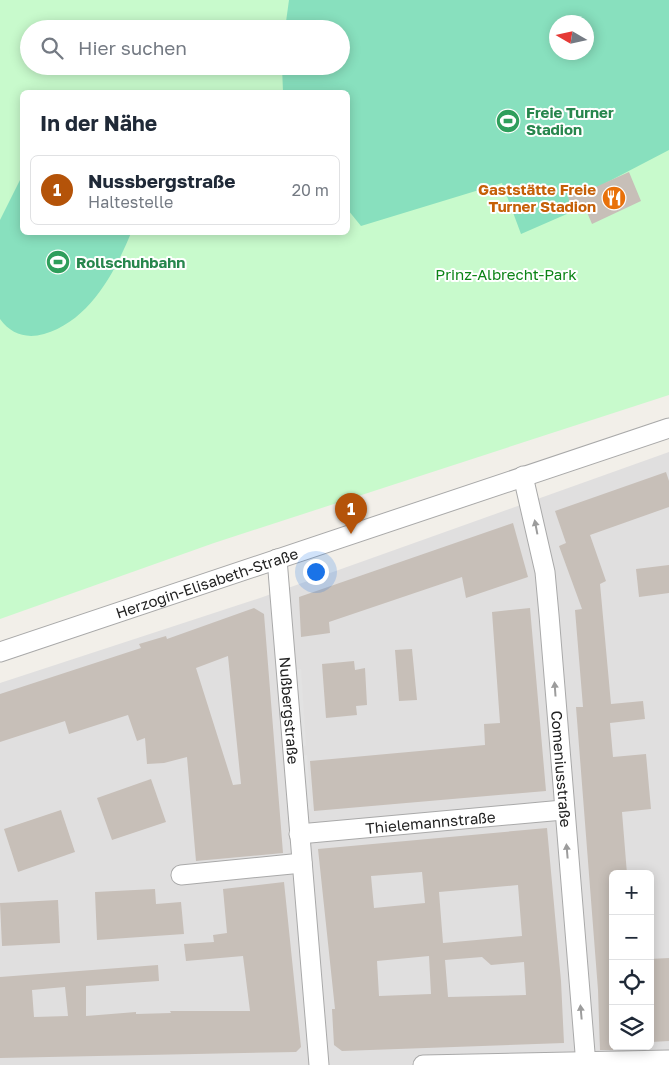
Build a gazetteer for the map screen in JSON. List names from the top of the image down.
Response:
{
  "streets": {
    "street": [
      "Herzogin-Elisabeth-Straße",
      "Nußbergstraße",
      "Comeniusstraße",
      "Thielemannstraße"
    ]
  },
  "crossings": [
    ["Herzogin-Elisabeth-Straße", "Nußbergstraße"],
    ["Herzogin-Elisabeth-Straße", "Comeniusstraße"],
    ["Nußbergstraße", "Thielemannstraße"],
    ["Comeniusstraße", "Thielemannstraße"]
  ],
  "one_way": ["Comeniusstraße"],
  "parks": ["Prinz-Albrecht-Park"],
  "places": {
    "sports": ["Freie Turner Stadion", "Rollschuhbahn"],
    "restaurant": ["Gaststätte Freie Turner Stadion"]
  },
  "north": "left",
  "page": {
    "search": "Hier suchen",
    "heading": "In der Nähe",
    "list": [
      {
        "mark": "1",
        "name": "Nussbergstraße",
        "note": "Haltestelle",
        "value": "20 m"
      }
    ],
    "pins": "1",
    "map_buttons": ["+", "−"]
  }
}
